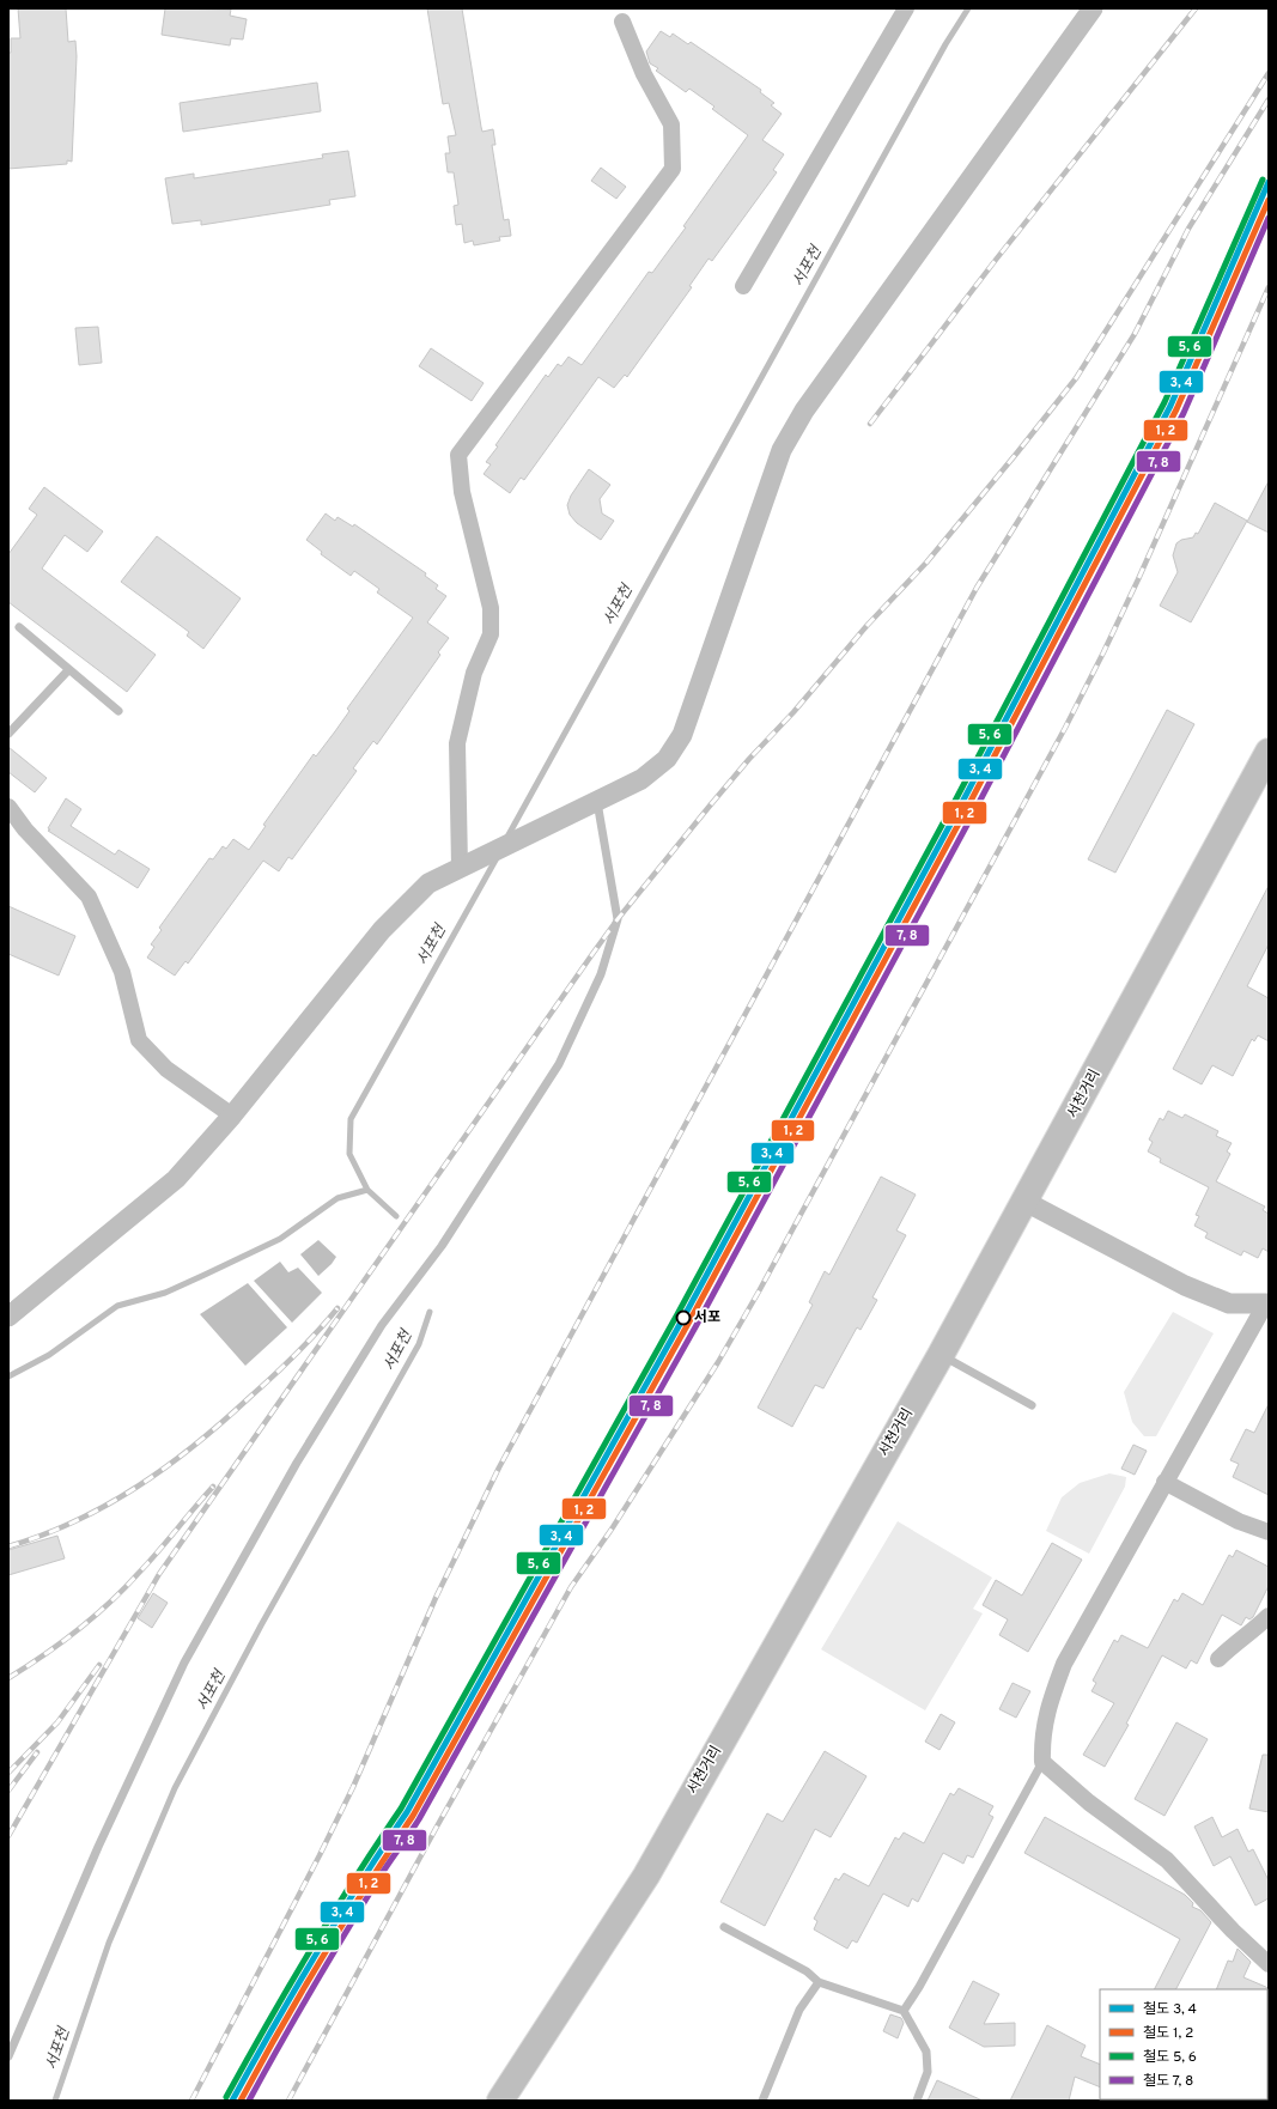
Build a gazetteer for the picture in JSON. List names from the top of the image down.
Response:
{
  "streets": {
    "main road": ["서천거리"]
  },
  "water": ["서포천"],
  "places": ["서포"],
  "legend": [
    "철도 3, 4",
    "철도 1, 2",
    "철도 5, 6",
    "철도 7, 8"
  ]
}
